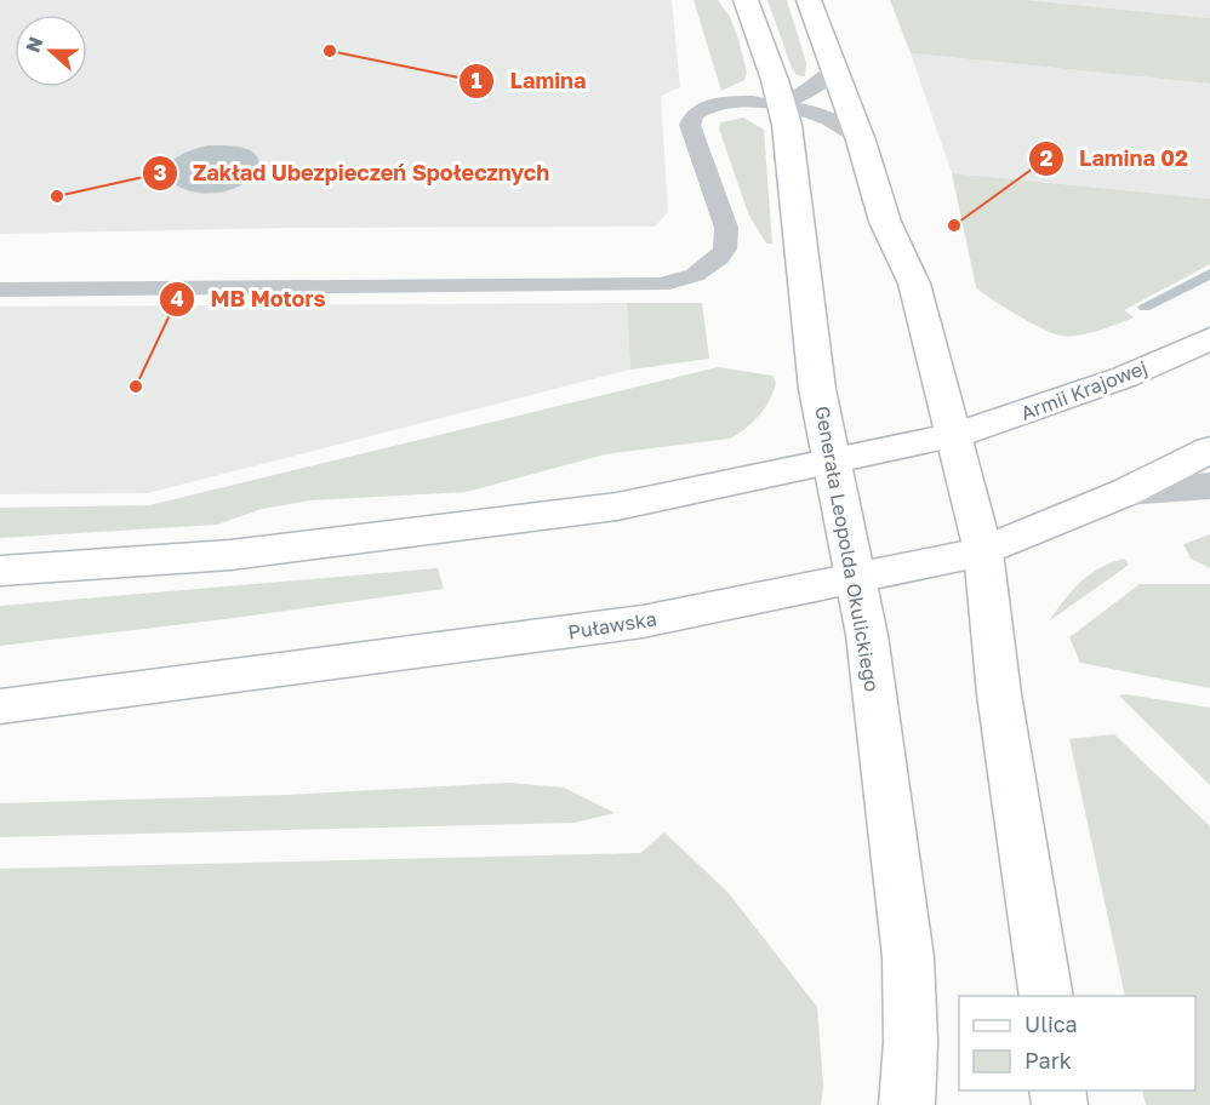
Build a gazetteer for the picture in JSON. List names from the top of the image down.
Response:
{
  "streets": {
    "main road": ["Armii Krajowej", "Generała Leopolda Okulickiego", "Puławska"]
  },
  "crossings": [
    ["Generała Leopolda Okulickiego", "Puławska"]
  ],
  "places": [
    "Lamina",
    "Zakład Ubezpieczeń Społecznych",
    "Lamina 02",
    "MB Motors"
  ],
  "legend": ["Ulica", "Park"],
  "north": "left"
}
